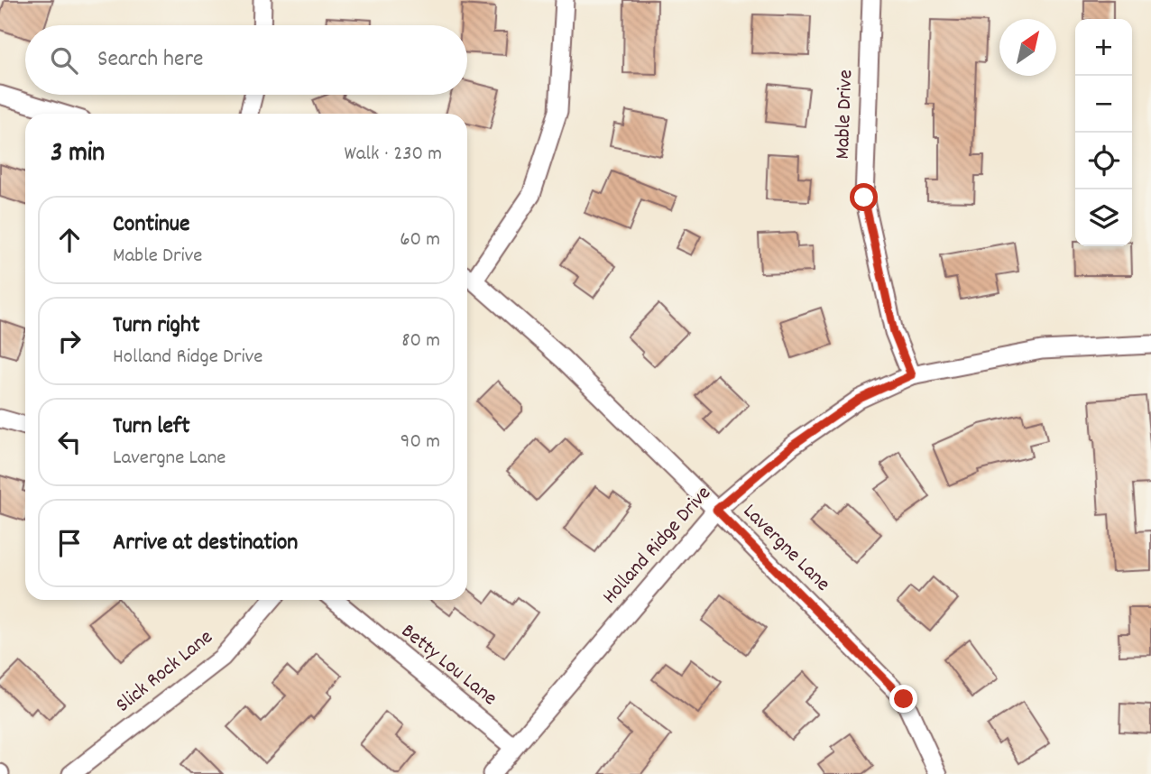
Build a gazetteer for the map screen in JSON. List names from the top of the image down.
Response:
{
  "streets": {
    "street": [
      "Mable Drive",
      "Holland Ridge Drive",
      "Lavergne Lane",
      "Betty Lou Lane",
      "Slick Rock Lane"
    ]
  },
  "crossings": [
    ["Mable Drive", "Holland Ridge Drive"],
    ["Holland Ridge Drive", "Lavergne Lane"],
    ["Holland Ridge Drive", "Betty Lou Lane"]
  ],
  "north": "top right",
  "page": {
    "map_buttons": ["+", "−"],
    "search": "Search here",
    "heading": ["3 min", "Walk · 230 m"],
    "list": [
      ["Continue", "Mable Drive", "60 m"],
      ["Turn right", "Holland Ridge Drive", "80 m"],
      ["Turn left", "Lavergne Lane", "90 m"],
      "Arrive at destination"
    ]
  }
}
